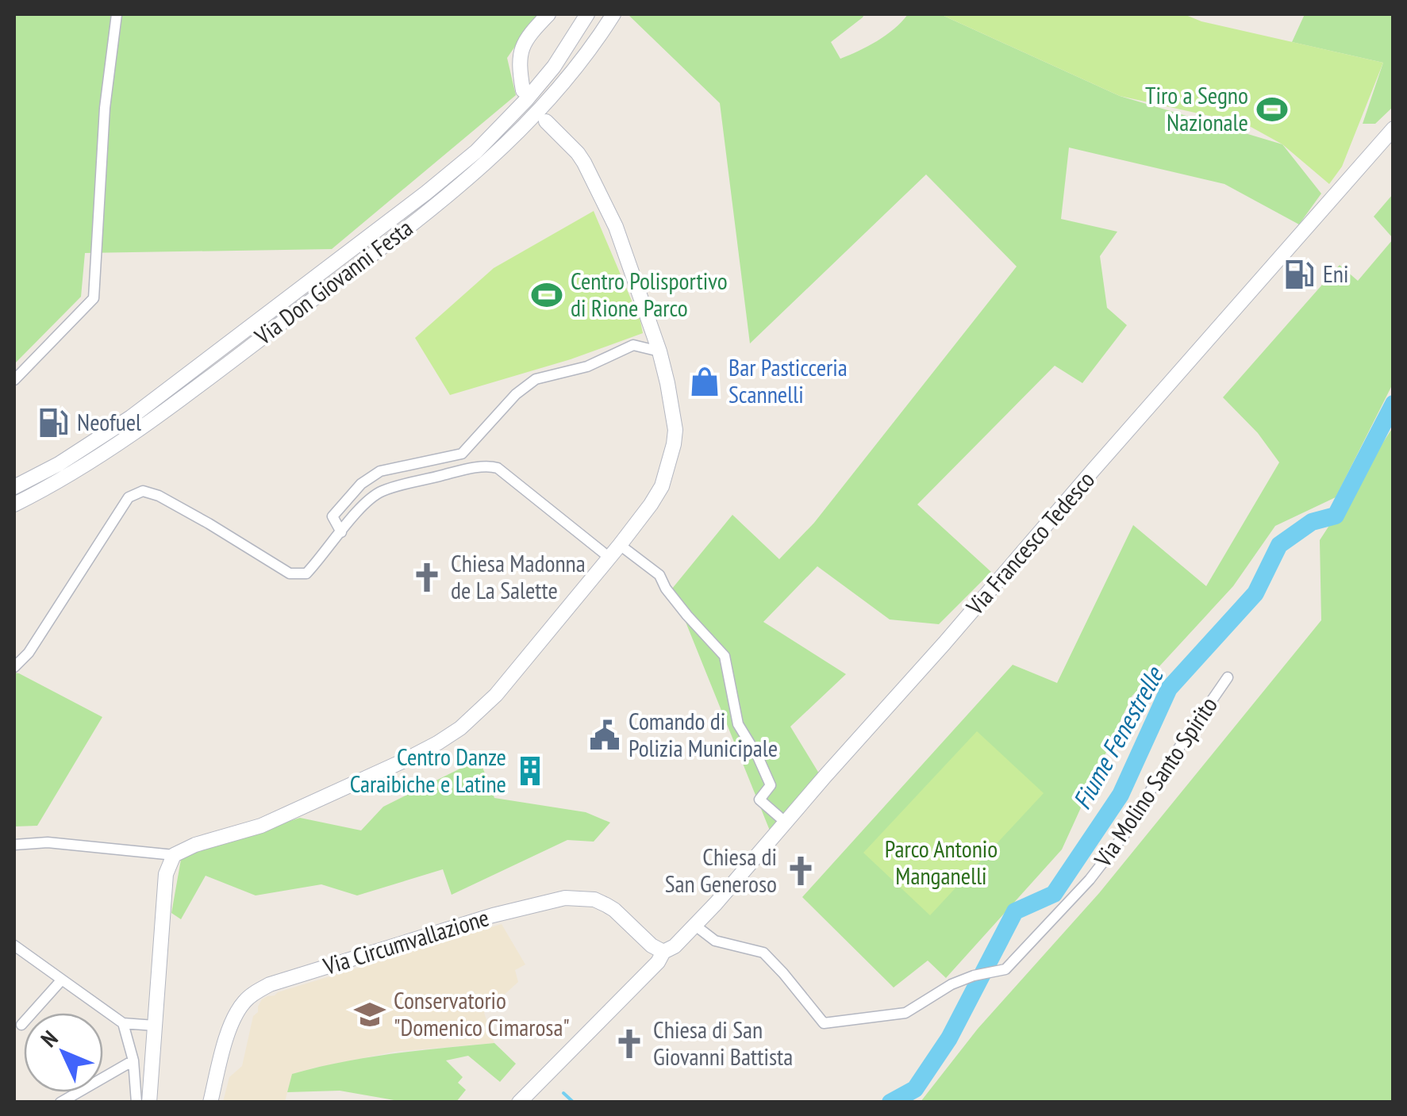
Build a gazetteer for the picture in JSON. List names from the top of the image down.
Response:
{
  "streets": {
    "street": [
      "Via Don Giovanni Festa",
      "Via Francesco Tedesco",
      "Via Molino Santo Spirito",
      "Via Circumvallazione"
    ]
  },
  "crossings": [
    ["Via Francesco Tedesco", "Via Molino Santo Spirito"],
    ["Via Francesco Tedesco", "Via Circumvallazione"]
  ],
  "water": ["Fiume Fenestrelle"],
  "parks": ["Parco Antonio Manganelli"],
  "places": {
    "sports": ["Tiro a Segno Nazionale", "Centro Polisportivo di Rione Parco"],
    "fuel station": ["Eni", "Neofuel"],
    "shop": ["Bar Pasticceria Scannelli"],
    "church": ["Chiesa Madonna de La Salette", "Chiesa di San Generoso", "Chiesa di San Giovanni Battista"],
    "public building": ["Comando di Polizia Municipale"],
    "building": ["Centro Danze Caraibiche e Latine"],
    "school or university": ["Conservatorio \"Domenico Cimarosa\""]
  },
  "north": "top left"
}
